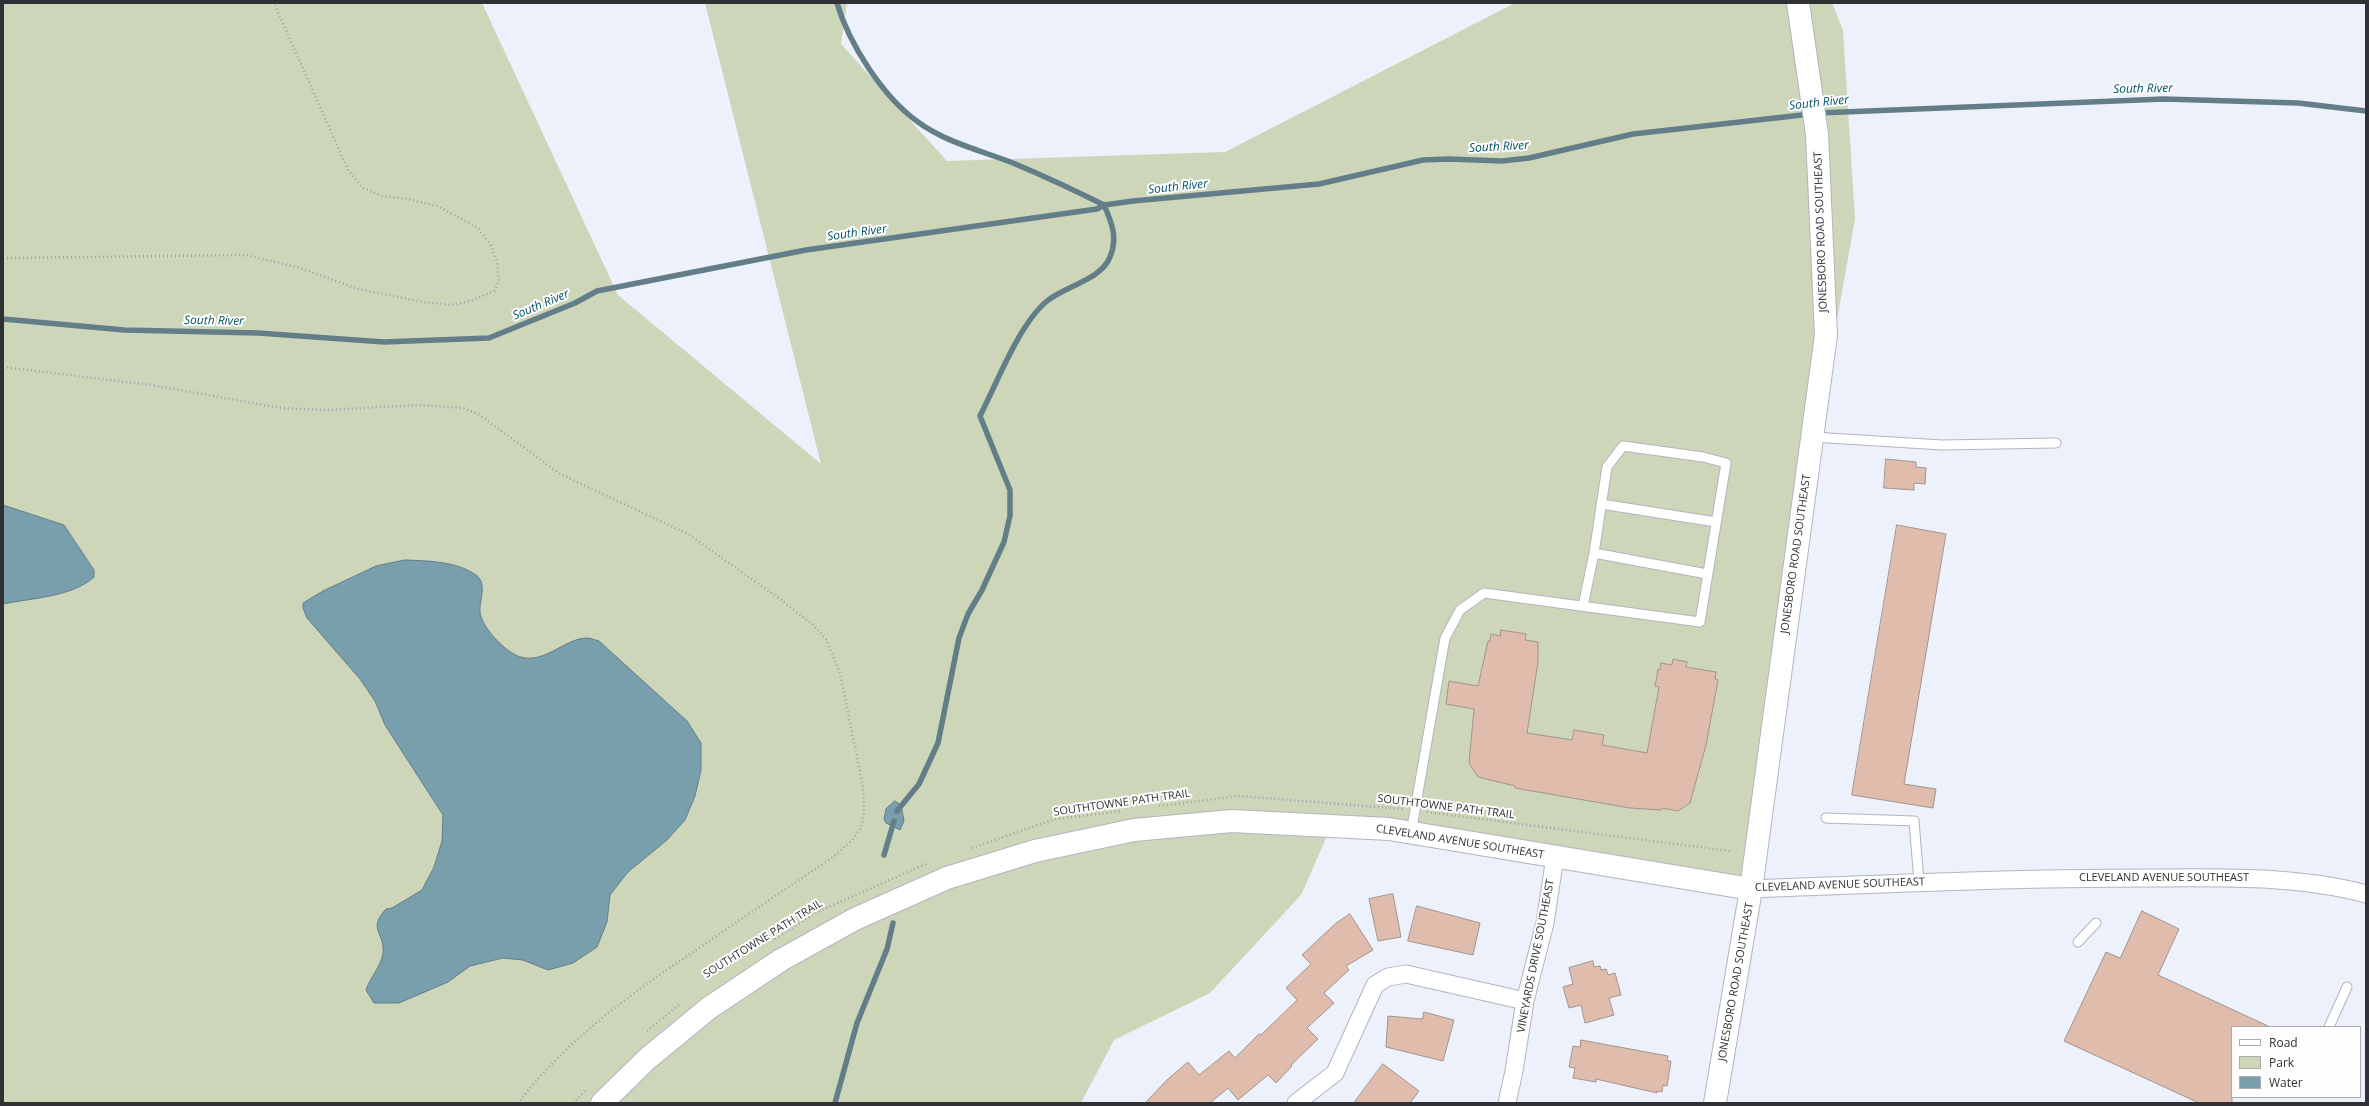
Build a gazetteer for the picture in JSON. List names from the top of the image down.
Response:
{
  "streets": {
    "main road": ["JONESBORO ROAD SOUTHEAST", "CLEVELAND AVENUE SOUTHEAST"],
    "street": ["VINEYARDS DRIVE SOUTHEAST"],
    "path": ["SOUTHTOWNE PATH TRAIL"]
  },
  "crossings": [
    ["JONESBORO ROAD SOUTHEAST", "CLEVELAND AVENUE SOUTHEAST"],
    ["CLEVELAND AVENUE SOUTHEAST", "VINEYARDS DRIVE SOUTHEAST"]
  ],
  "water": ["South River"],
  "legend": ["Road", "Park", "Water"]
}
